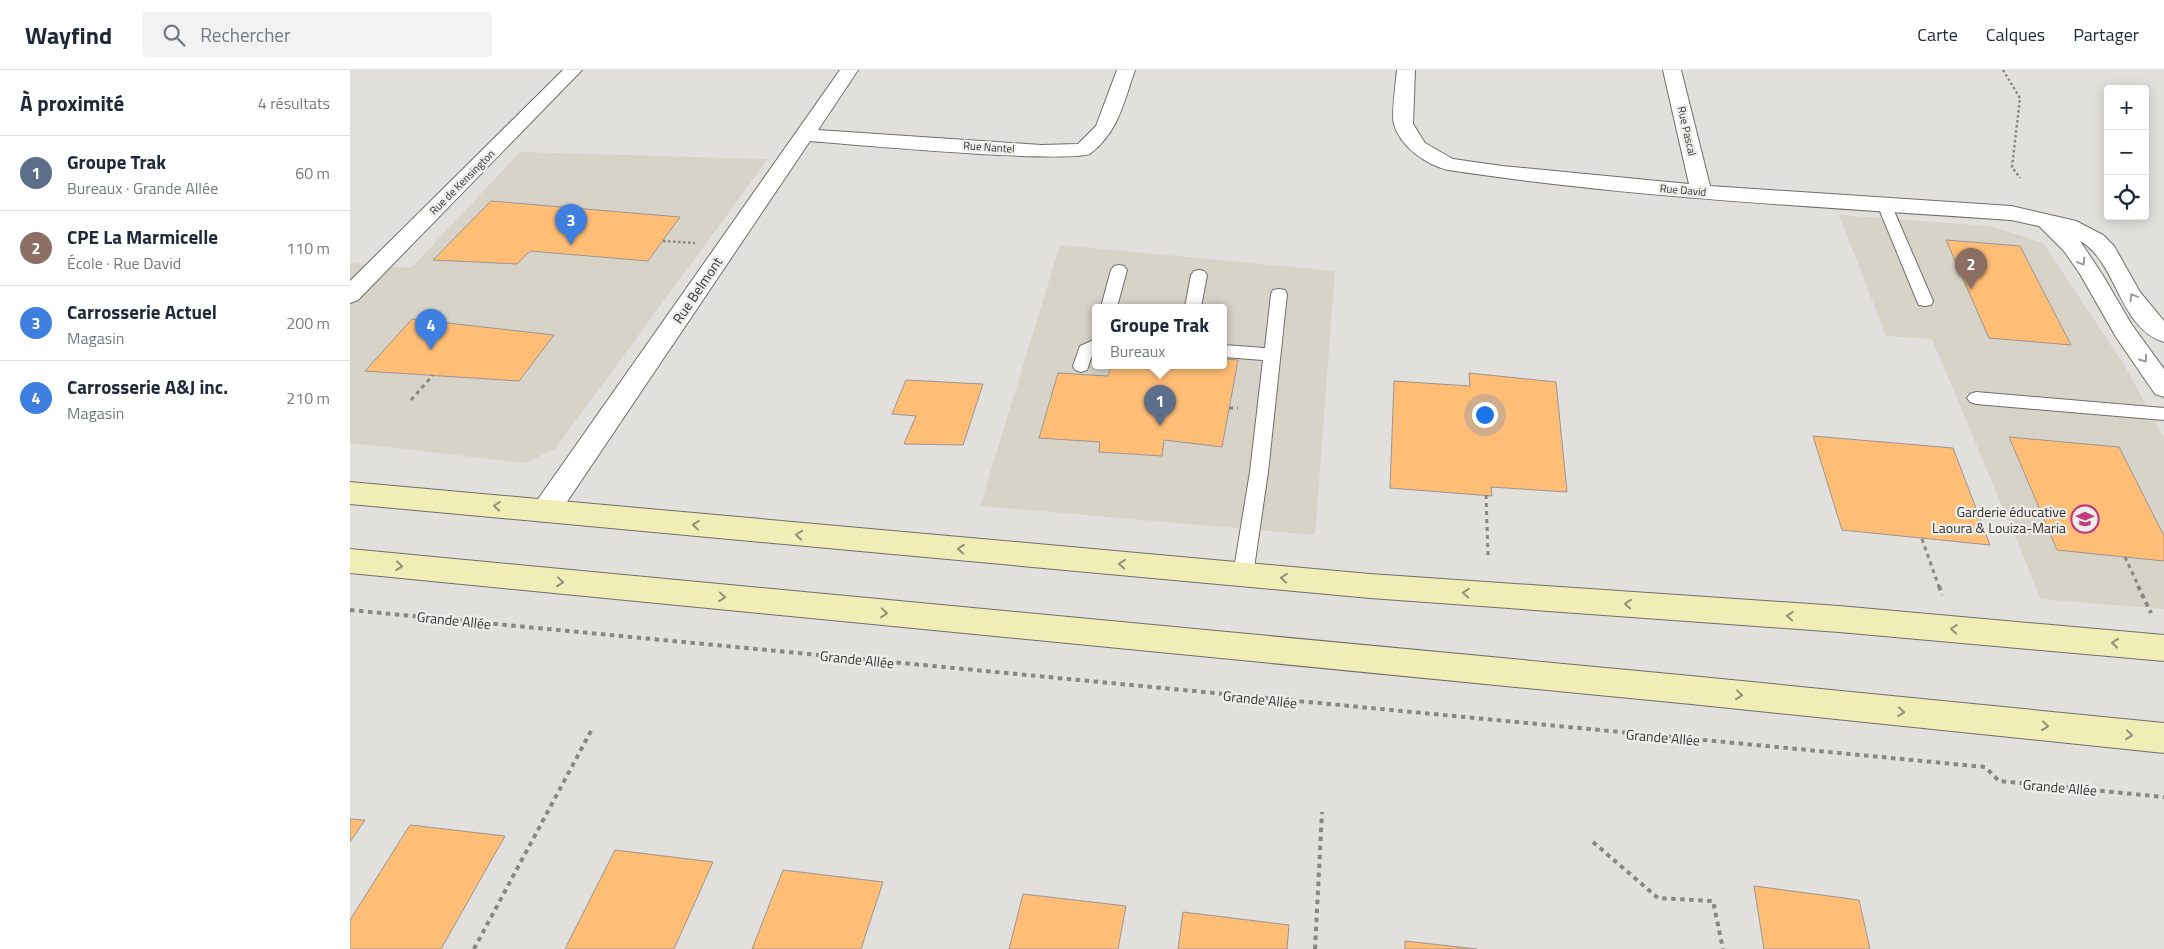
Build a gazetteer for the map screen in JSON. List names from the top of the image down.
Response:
{
  "streets": {
    "street": [
      "Rue Pascal",
      "Rue Nantel",
      "Rue de Kensington",
      "Rue David",
      "Rue Belmont"
    ],
    "path": ["Grande Allée"]
  },
  "crossings": [
    ["Rue Pascal", "Rue David"],
    ["Rue Nantel", "Rue Belmont"]
  ],
  "places": {
    "school or university": ["Garderie éducative Laoura & Louiza-Maria"]
  },
  "page": {
    "header": "Wayfind",
    "search": "Rechercher",
    "nav": ["Carte", "Calques", "Partager"],
    "heading": ["À proximité", "4 résultats"],
    "map_buttons": ["+", "−"],
    "list": [
      {
        "mark": "1",
        "name": "Groupe Trak",
        "note": "Bureaux · Grande Allée",
        "value": "60 m"
      },
      {
        "mark": "2",
        "name": "CPE La Marmicelle",
        "note": "École · Rue David",
        "value": "110 m"
      },
      {
        "mark": "3",
        "name": "Carrosserie Actuel",
        "note": "Magasin",
        "value": "200 m"
      },
      {
        "mark": "4",
        "name": "Carrosserie A&J inc.",
        "note": "Magasin",
        "value": "210 m"
      }
    ],
    "pins": [
      "3",
      "2",
      "4",
      "1"
    ],
    "popup": ["Groupe Trak", "Bureaux"]
  }
}
